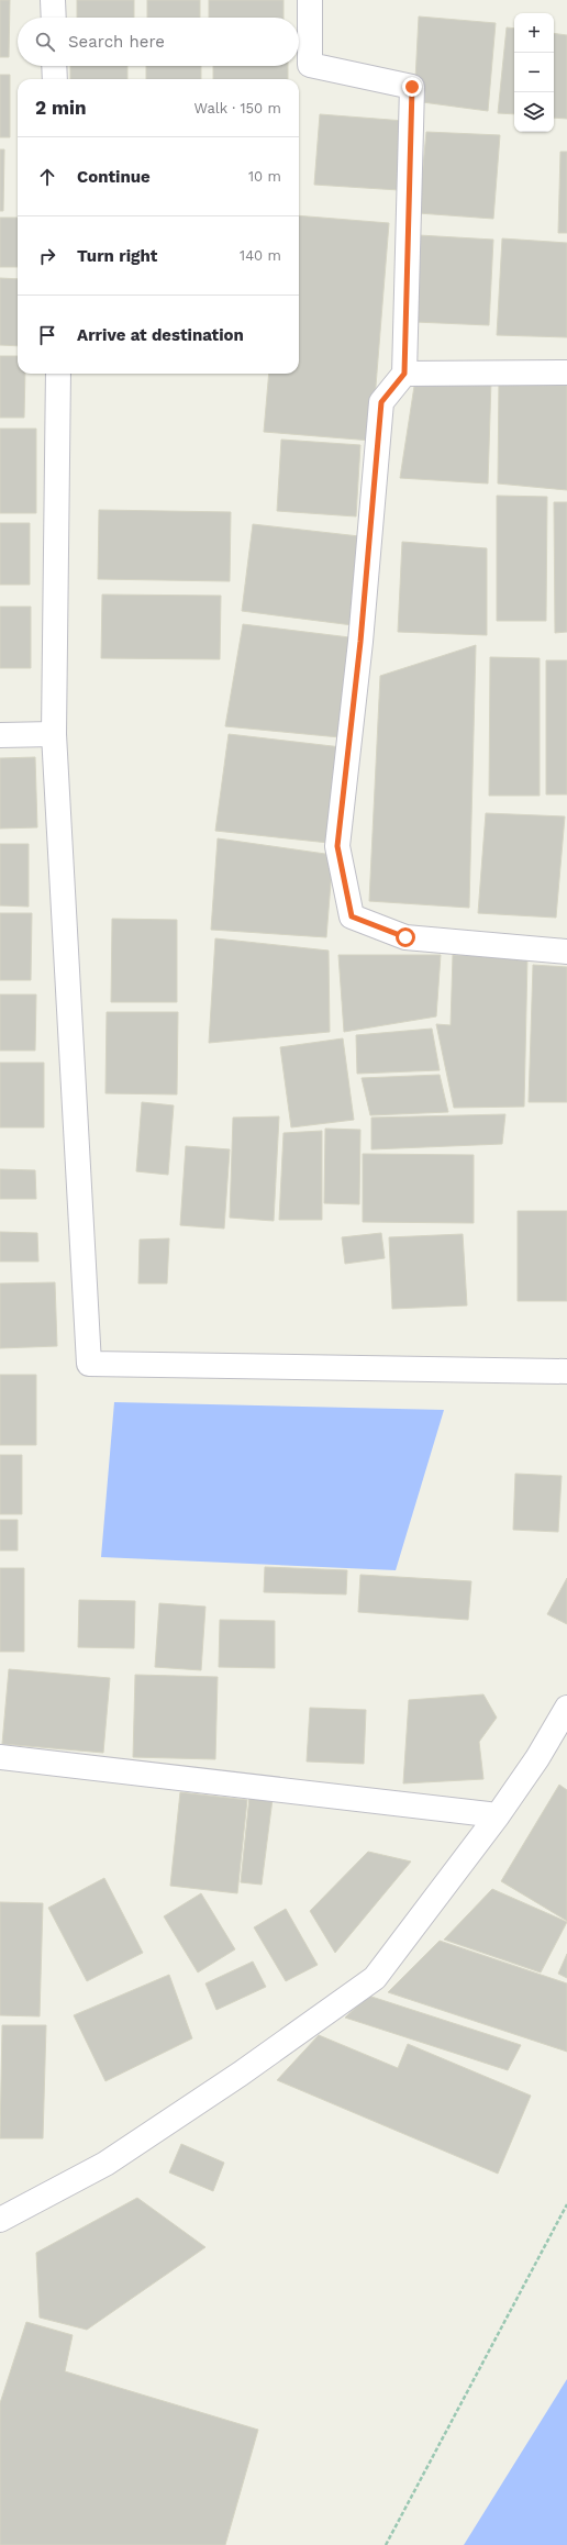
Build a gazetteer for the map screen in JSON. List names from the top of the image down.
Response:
{
  "page": {
    "map_buttons": ["+", "−"],
    "search": "Search here",
    "heading": ["2 min", "Walk · 150 m"],
    "list": [
      ["Continue", "10 m"],
      ["Turn right", "140 m"],
      "Arrive at destination"
    ]
  }
}
